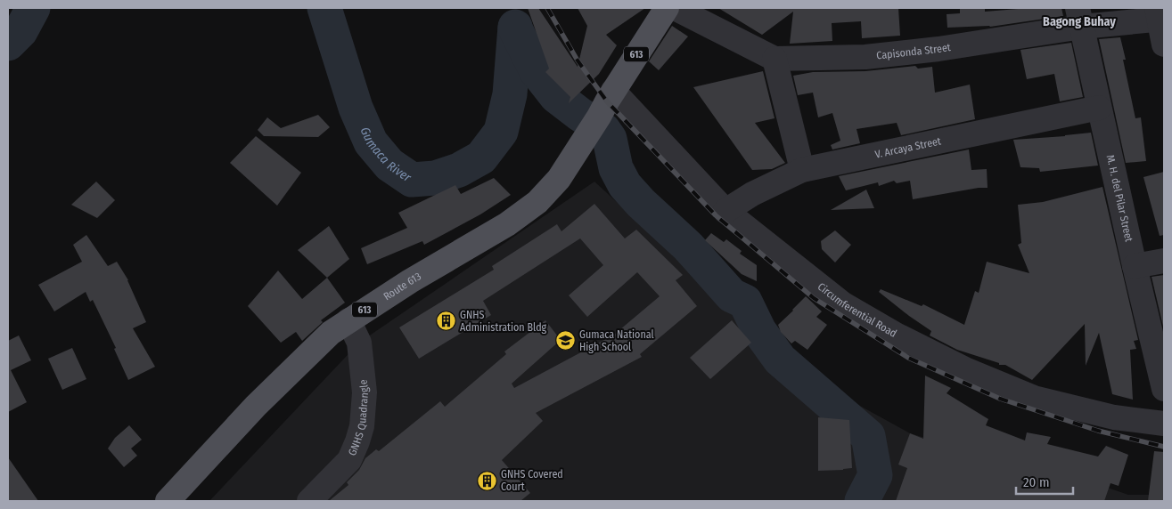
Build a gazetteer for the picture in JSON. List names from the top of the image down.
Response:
{
  "streets": {
    "main road": ["613", "Route 613"],
    "street": [
      "Capisonda Street",
      "V. Arcaya Street",
      "M. H. del Pilar Street",
      "Circumferential Road",
      "GNHS Quadrangle"
    ]
  },
  "crossings": [
    ["Capisonda Street", "M. H. del Pilar Street"],
    ["613", "Route 613"],
    ["613", "Circumferential Road"],
    ["V. Arcaya Street", "M. H. del Pilar Street"],
    ["V. Arcaya Street", "Circumferential Road"],
    ["Route 613", "Circumferential Road"],
    ["Route 613", "GNHS Quadrangle"]
  ],
  "districts": ["Bagong Buhay"],
  "water": ["Gumaca River"],
  "places": {
    "building": ["GNHS Administration Bldg", "GNHS Covered Court"],
    "school or university": ["Gumaca National High School"]
  },
  "scale_bar": "20 m"
}
